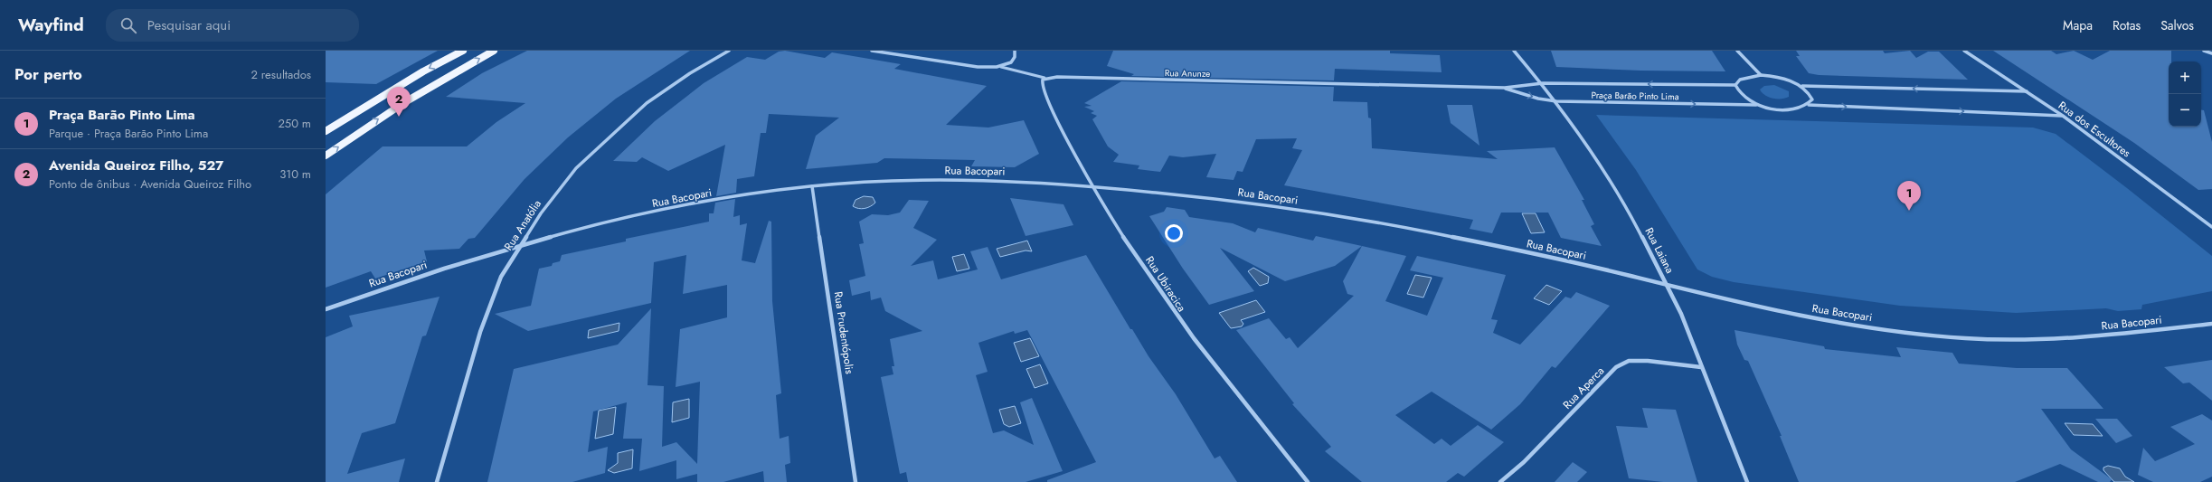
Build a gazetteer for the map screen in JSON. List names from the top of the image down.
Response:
{
  "streets": {
    "street": [
      "Rua Anunze",
      "Praça Barão Pinto Lima",
      "Rua dos Escultores",
      "Rua Bacopari",
      "Rua Anatólia",
      "Rua Laiana",
      "Rua Ubiracica",
      "Rua Prudentópolis",
      "Rua Aperca"
    ]
  },
  "crossings": [
    ["Rua Anunze", "Praça Barão Pinto Lima"],
    ["Rua Anunze", "Rua Laiana"],
    ["Rua Anunze", "Rua Ubiracica"],
    ["Praça Barão Pinto Lima", "Rua Laiana"],
    ["Rua Bacopari", "Rua Anatólia"],
    ["Rua Bacopari", "Rua Laiana"],
    ["Rua Bacopari", "Rua Ubiracica"],
    ["Rua Bacopari", "Rua Prudentópolis"],
    ["Rua Laiana", "Rua Aperca"]
  ],
  "page": {
    "header": "Wayfind",
    "search": "Pesquisar aqui",
    "nav": ["Mapa", "Rotas", "Salvos"],
    "heading": ["Por perto", "2 resultados"],
    "map_buttons": ["+", "−"],
    "pins": ["2", "1"],
    "list": [
      {
        "mark": "1",
        "name": "Praça Barão Pinto Lima",
        "note": "Parque · Praça Barão Pinto Lima",
        "value": "250 m"
      },
      {
        "mark": "2",
        "name": "Avenida Queiroz Filho, 527",
        "note": "Ponto de ônibus · Avenida Queiroz Filho",
        "value": "310 m"
      }
    ]
  }
}
